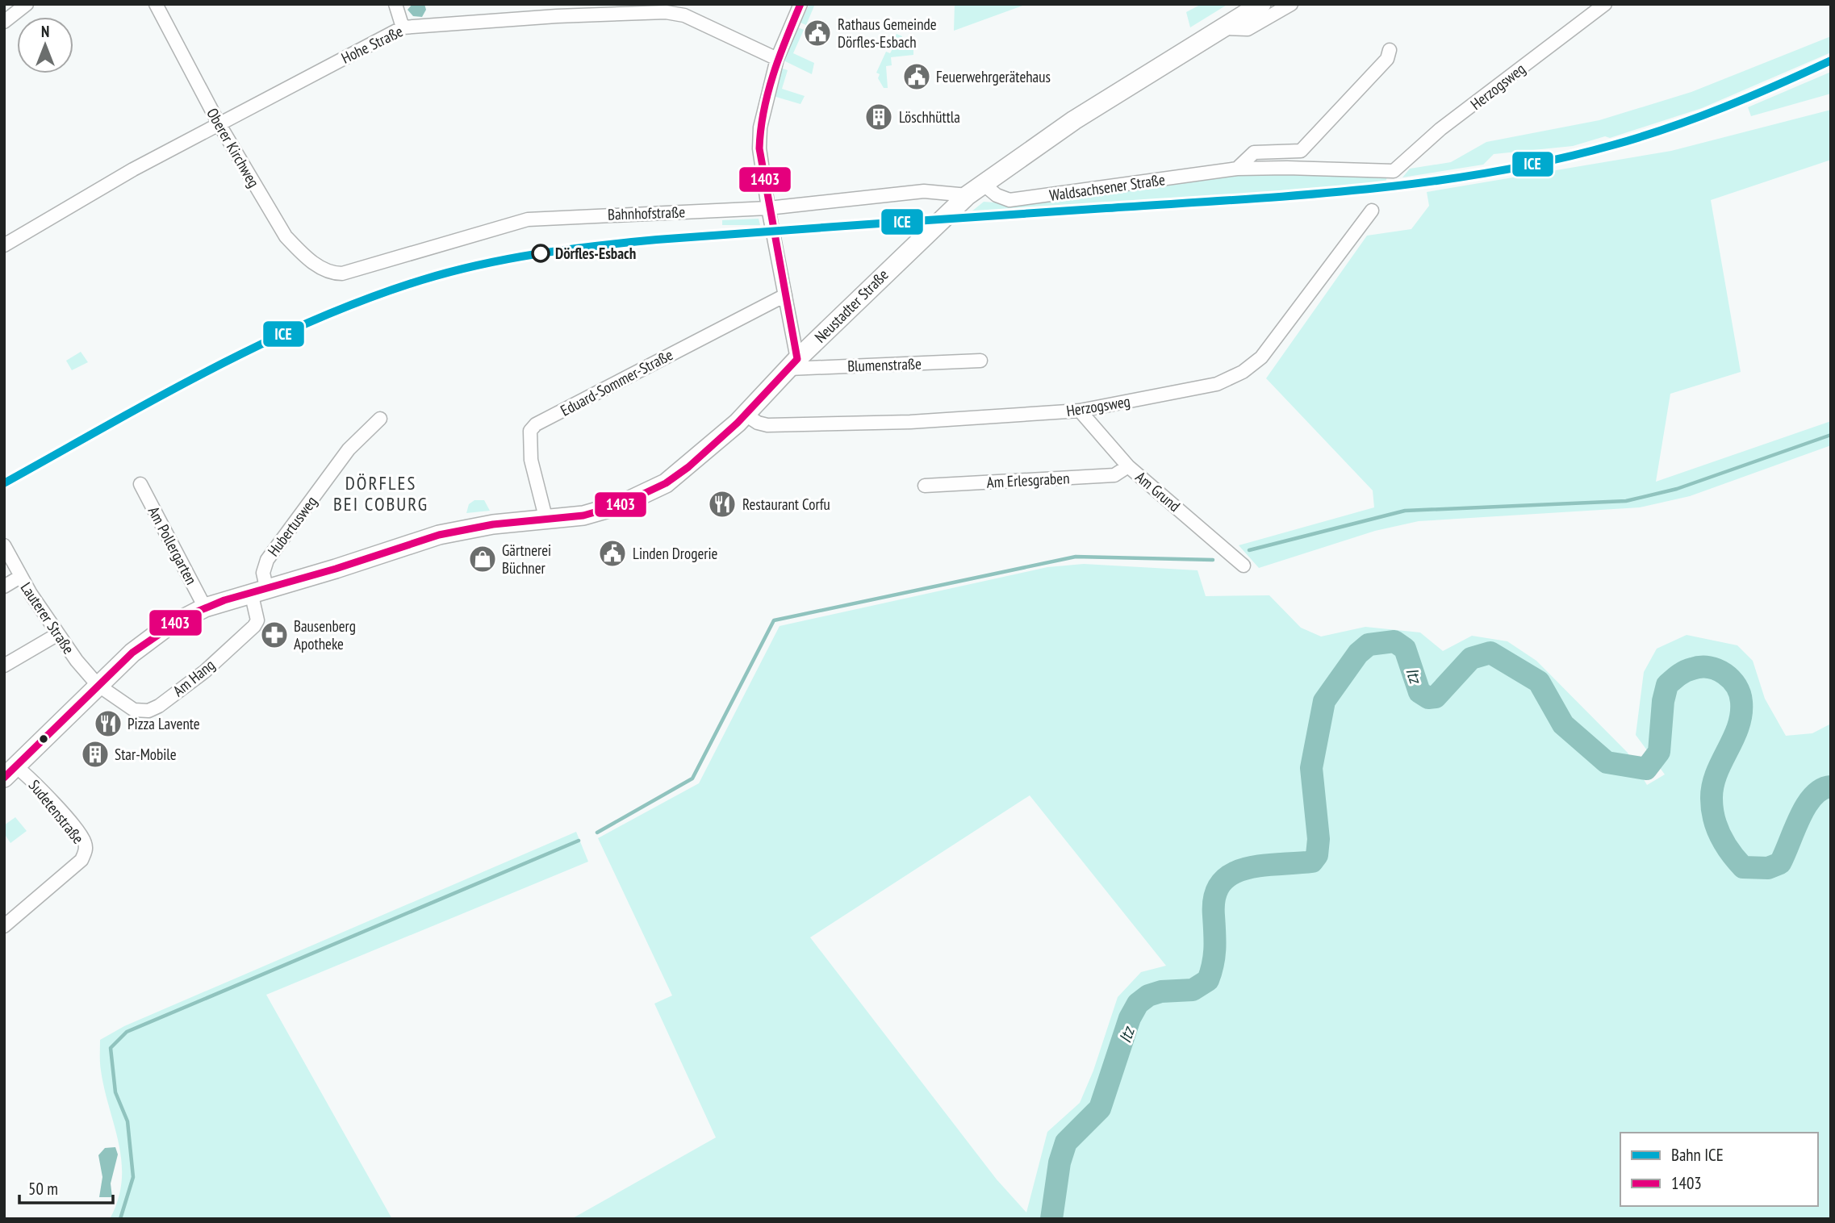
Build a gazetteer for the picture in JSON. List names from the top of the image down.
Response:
{
  "streets": {
    "street": [
      "Hohe Straße",
      "Herzogsweg",
      "Oberer Kirchweg",
      "Waldsachsener Straße",
      "Bahnhofstraße",
      "Neustadter Straße",
      "Blumenstraße",
      "Eduard-Sommer-Straße",
      "Am Erlesgraben",
      "Am Grund",
      "Hubertusweg",
      "Am Pollergarten",
      "Lauterer Straße",
      "Am Hang",
      "Sudetenstraße"
    ]
  },
  "crossings": [
    ["Hohe Straße", "Oberer Kirchweg"],
    ["Herzogsweg", "Waldsachsener Straße"],
    ["Herzogsweg", "Neustadter Straße"],
    ["Herzogsweg", "Am Grund"],
    ["Oberer Kirchweg", "Bahnhofstraße"],
    ["Waldsachsener Straße", "Neustadter Straße"],
    ["Bahnhofstraße", "Neustadter Straße"],
    ["Neustadter Straße", "Blumenstraße"],
    ["Neustadter Straße", "Eduard-Sommer-Straße"],
    ["Neustadter Straße", "Hubertusweg"],
    ["Neustadter Straße", "Am Pollergarten"],
    ["Neustadter Straße", "Lauterer Straße"],
    ["Neustadter Straße", "Am Hang"],
    ["Neustadter Straße", "Sudetenstraße"],
    ["Am Erlesgraben", "Am Grund"],
    ["Hubertusweg", "Am Hang"],
    ["Lauterer Straße", "Am Hang"]
  ],
  "districts": ["DÖRFLES BEI COBURG"],
  "water": ["Itz"],
  "places": {
    "public building": ["Rathaus Gemeinde Dörfles-Esbach", "Feuerwehrgerätehaus", "Linden Drogerie"],
    "building": ["Löschhüttla", "Star-Mobile"],
    "other": ["Dörfles-Esbach"],
    "restaurant": ["Restaurant Corfu", "Pizza Lavente"],
    "shop": ["Gärtnerei Büchner"],
    "pharmacy": ["Bausenberg Apotheke"]
  },
  "lines": ["transit line 1403", "rail line ICE"],
  "legend": ["Bahn ICE", "1403"],
  "scale_bar": "50 m",
  "north": "top"
}
